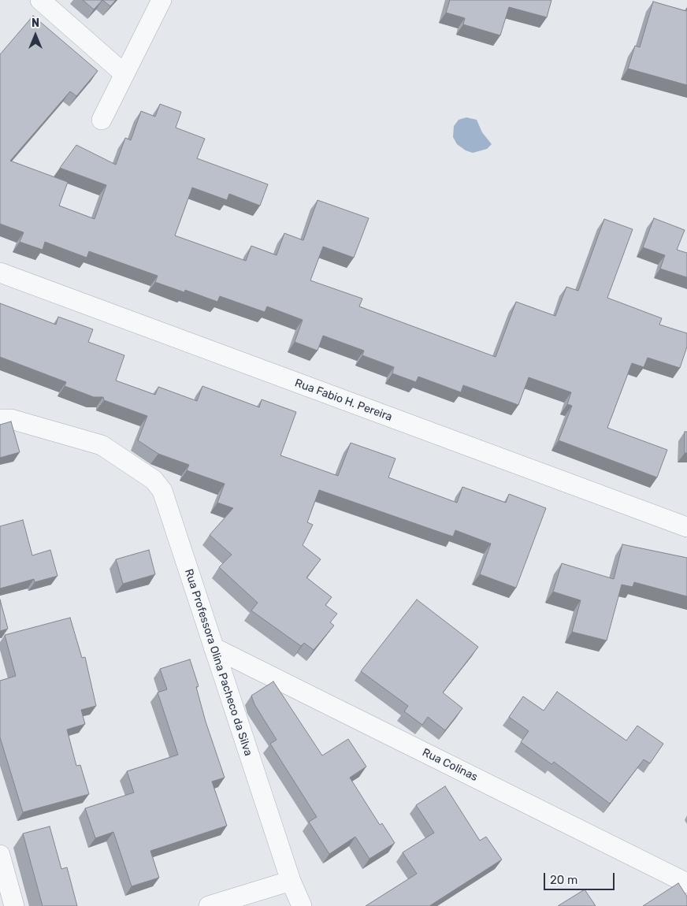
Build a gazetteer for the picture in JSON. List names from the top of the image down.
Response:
{
  "streets": {
    "street": ["Rua Fabio H. Pereira", "Rua Professora Olina Pacheco da Silva", "Rua Colinas"]
  },
  "crossings": [
    ["Rua Professora Olina Pacheco da Silva", "Rua Colinas"]
  ],
  "scale_bar": "20 m",
  "north": "top"
}
